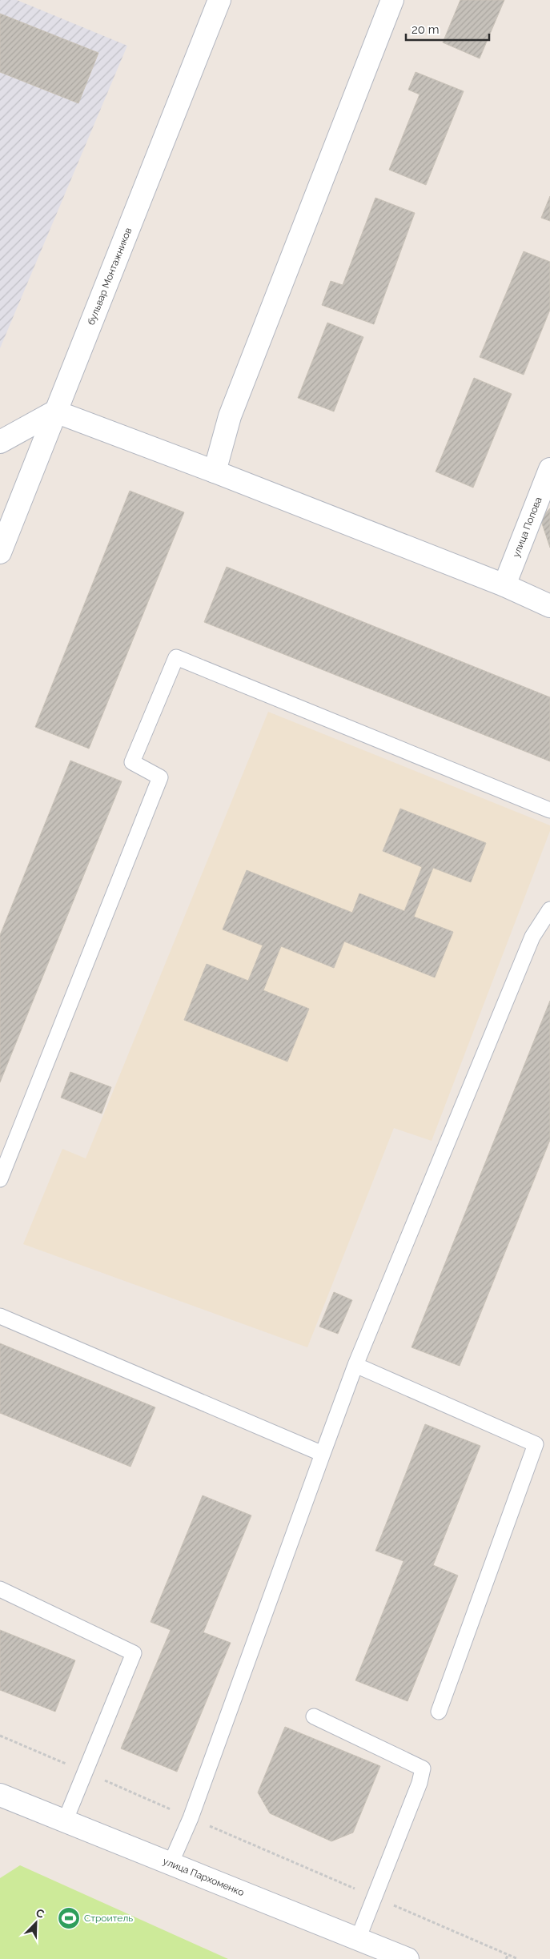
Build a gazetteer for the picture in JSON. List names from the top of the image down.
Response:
{
  "streets": {
    "street": ["бульвар Монтажников", "улица Попова", "улица Пархоменко"]
  },
  "places": {
    "sports": ["Строитель"]
  },
  "scale_bar": "20 m",
  "north": "top right"
}
